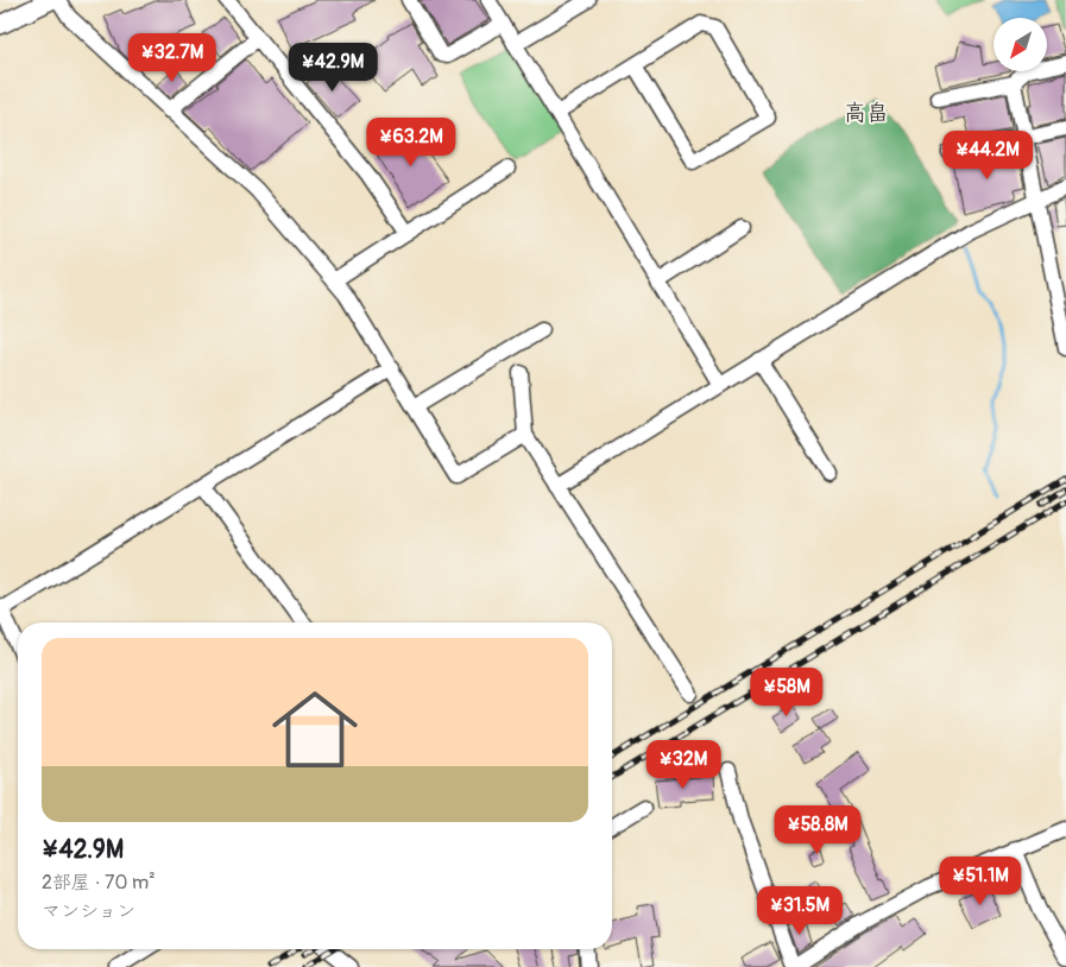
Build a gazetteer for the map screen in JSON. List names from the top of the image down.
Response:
{
  "districts": ["高畠"],
  "north": "bottom left",
  "page": {
    "price": [
      "¥32.7M",
      "¥42.9M",
      "¥63.2M",
      "¥44.2M",
      "¥58M",
      "¥32M",
      "¥58.8M",
      "¥51.1M",
      "¥31.5M"
    ],
    "list": [
      {
        "name": "¥42.9M",
        "note": "2部屋 · 70 m² · マンション"
      }
    ]
  }
}
